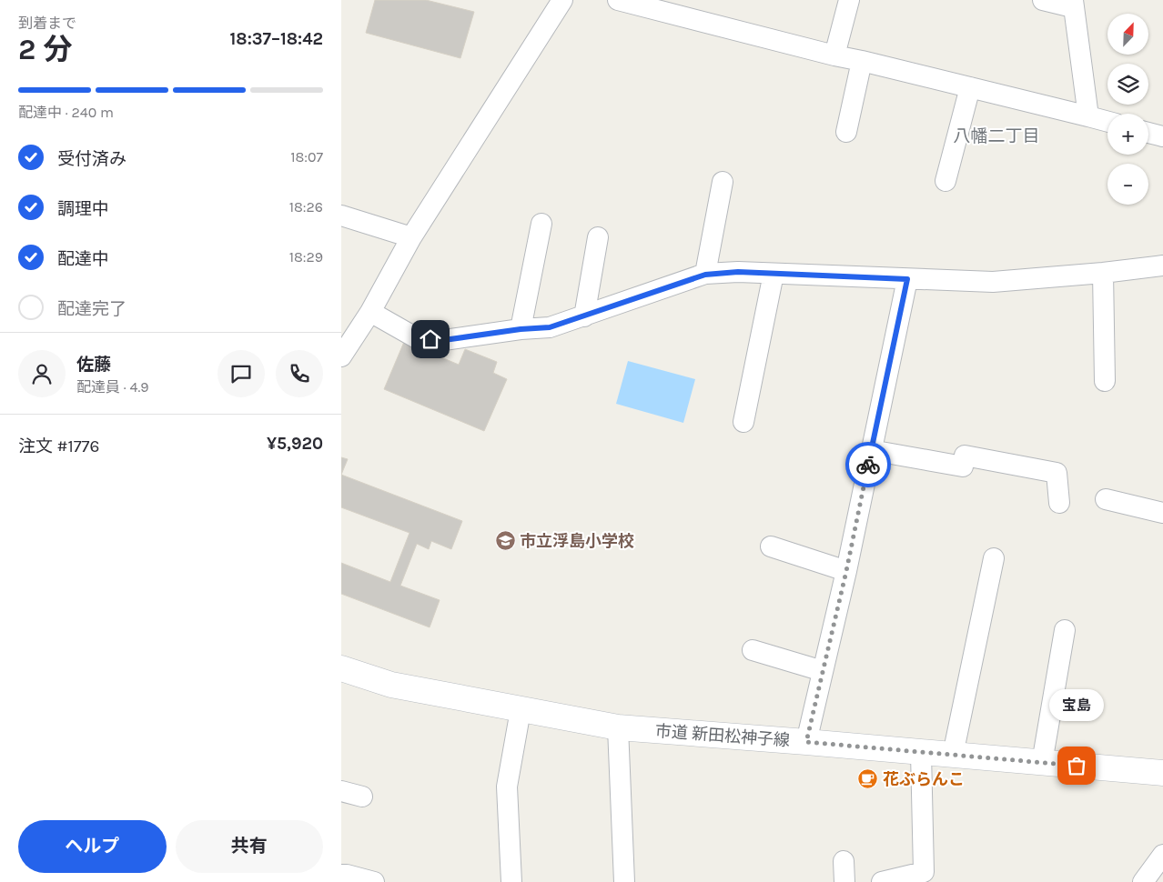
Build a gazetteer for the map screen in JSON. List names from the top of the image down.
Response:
{
  "streets": {
    "street": ["市道 新田松神子線"]
  },
  "districts": ["八幡二丁目"],
  "places": {
    "school or university": ["市立浮島小学校"],
    "other": ["宝島"],
    "cafe": ["花ぶらんこ"]
  },
  "north": "top right",
  "page": {
    "heading": ["2 分", "到着まで", "18:37–18:42"],
    "panel": [
      "佐藤",
      "配達員 · 4.9",
      "注文 #1776",
      "¥5,920"
    ],
    "map_buttons": ["+", "−"],
    "bar": "配達中 · 240 m",
    "list": [
      ["受付済み", "18:07"],
      ["調理中", "18:26"],
      ["配達中", "18:29"],
      "配達完了"
    ],
    "bubble": "宝島",
    "buttons": ["ヘルプ", "共有"]
  }
}
